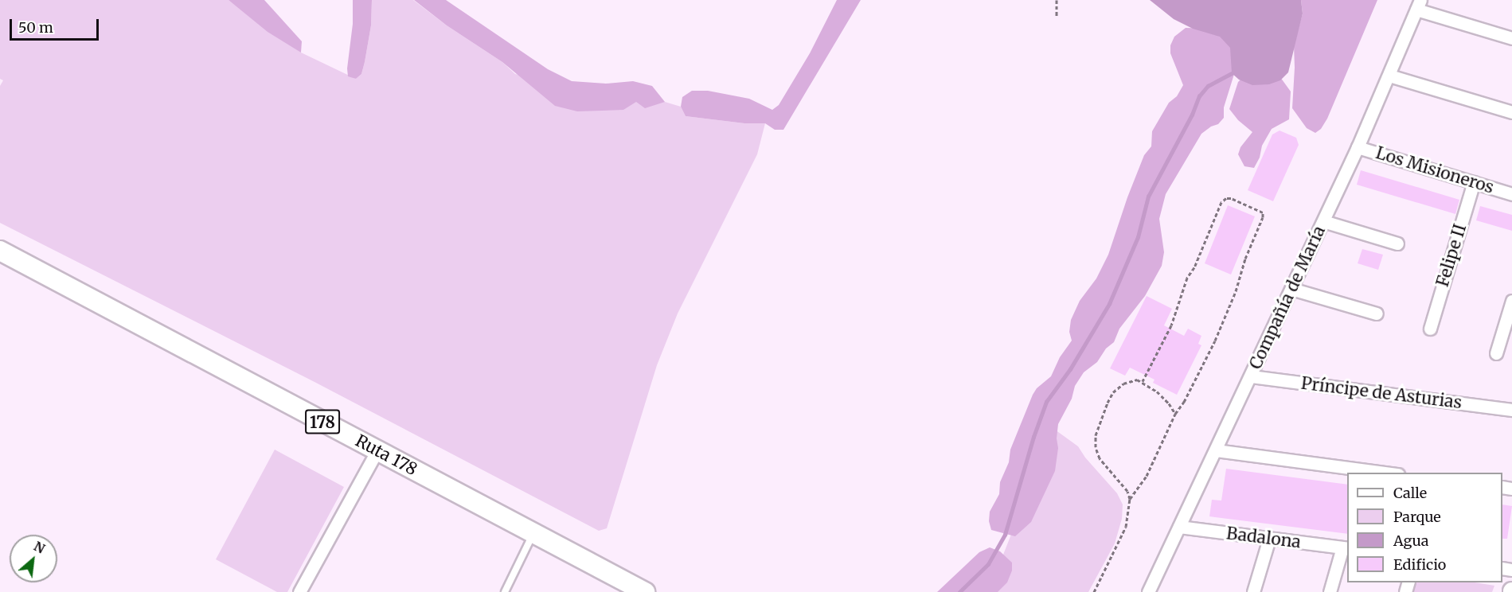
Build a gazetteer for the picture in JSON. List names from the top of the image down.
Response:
{
  "streets": {
    "main road": ["178", "Ruta 178"],
    "street": [
      "Los Misioneros",
      "Felipe II",
      "Compañía de María",
      "Príncipe de Asturias",
      "Badalona"
    ]
  },
  "crossings": [
    ["Los Misioneros", "Felipe II"],
    ["Los Misioneros", "Compañía de María"],
    ["Compañía de María", "Príncipe de Asturias"],
    ["Compañía de María", "Badalona"]
  ],
  "legend": [
    "Calle",
    "Parque",
    "Agua",
    "Edificio"
  ],
  "scale_bar": "50 m",
  "north": "top right"
}
